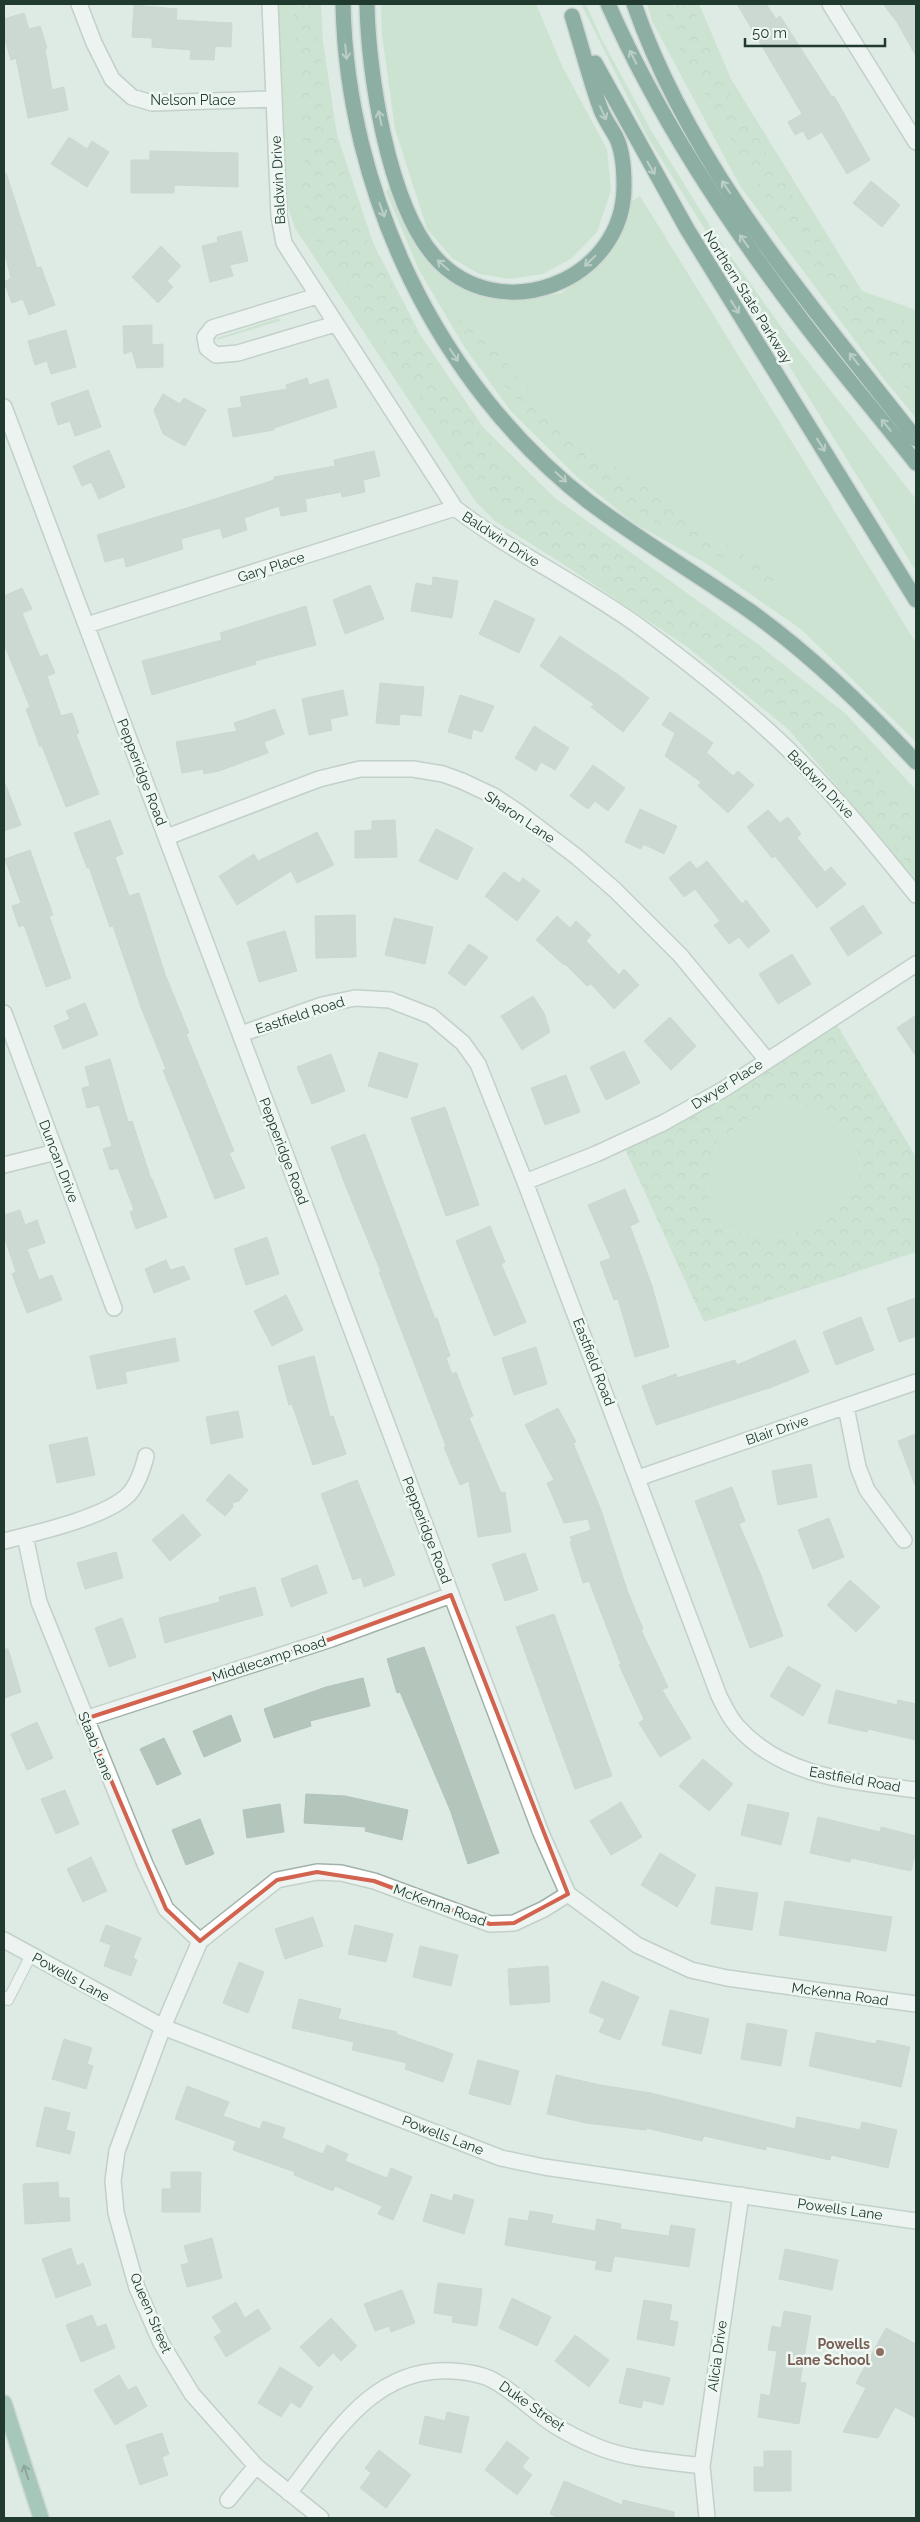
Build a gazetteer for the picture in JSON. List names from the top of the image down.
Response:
{
  "streets": {
    "highway": ["Northern State Parkway"],
    "street": [
      "Nelson Place",
      "Baldwin Drive",
      "Gary Place",
      "Pepperidge Road",
      "Sharon Lane",
      "Eastfield Road",
      "Dwyer Place",
      "Duncan Drive",
      "Blair Drive",
      "Middlecamp Road",
      "Staab Lane",
      "McKenna Road",
      "Powells Lane",
      "Queen Street",
      "Alicia Drive",
      "Duke Street"
    ]
  },
  "crossings": [
    ["Nelson Place", "Baldwin Drive"],
    ["Baldwin Drive", "Gary Place"],
    ["Gary Place", "Pepperidge Road"],
    ["Pepperidge Road", "Sharon Lane"],
    ["Pepperidge Road", "Eastfield Road"],
    ["Pepperidge Road", "Middlecamp Road"],
    ["Pepperidge Road", "McKenna Road"],
    ["Sharon Lane", "Dwyer Place"],
    ["Eastfield Road", "Dwyer Place"],
    ["Eastfield Road", "Blair Drive"],
    ["Middlecamp Road", "Staab Lane"],
    ["Staab Lane", "McKenna Road"],
    ["McKenna Road", "Powells Lane"],
    ["McKenna Road", "Queen Street"],
    ["Powells Lane", "Queen Street"],
    ["Powells Lane", "Alicia Drive"],
    ["Queen Street", "Duke Street"],
    ["Alicia Drive", "Duke Street"]
  ],
  "places": ["Powells Lane School"],
  "scale_bar": "50 m"
}
